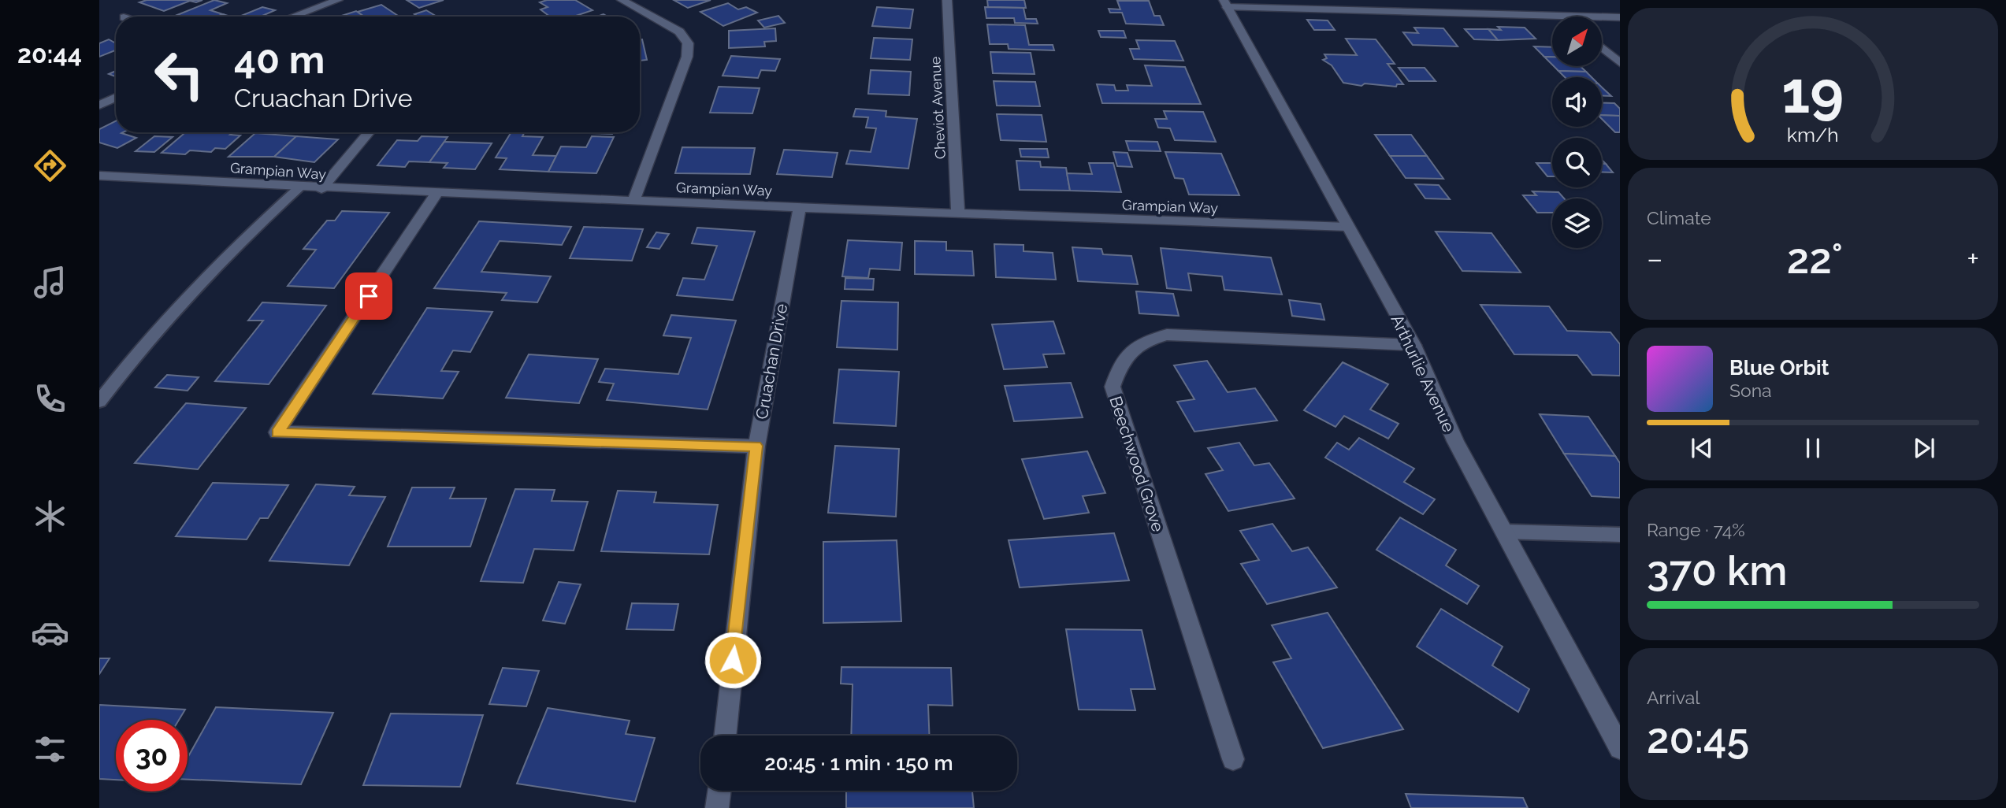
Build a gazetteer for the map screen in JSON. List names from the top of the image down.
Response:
{
  "streets": {
    "street": [
      "Cheviot Avenue",
      "Grampian Way",
      "Cruachan Drive",
      "Arthurlie Avenue",
      "Beechwood Grove"
    ]
  },
  "crossings": [
    ["Cheviot Avenue", "Grampian Way"],
    ["Grampian Way", "Cruachan Drive"],
    ["Grampian Way", "Arthurlie Avenue"],
    ["Arthurlie Avenue", "Beechwood Grove"]
  ],
  "north": "top right",
  "page": {
    "tabs": "20:44",
    "turn": ["40 m", "Cruachan Drive"],
    "tile": [
      "Climate",
      ["Range · 74%", "370 km"],
      ["Arrival", "20:45"]
    ],
    "heat": ["−", "22°", "+"],
    "song": ["Blue Orbit", "Sona"],
    "limit": "30",
    "trip": "20:45 · 1 min · 150 m",
    "gauge": ["19", "km/h"]
  }
}
